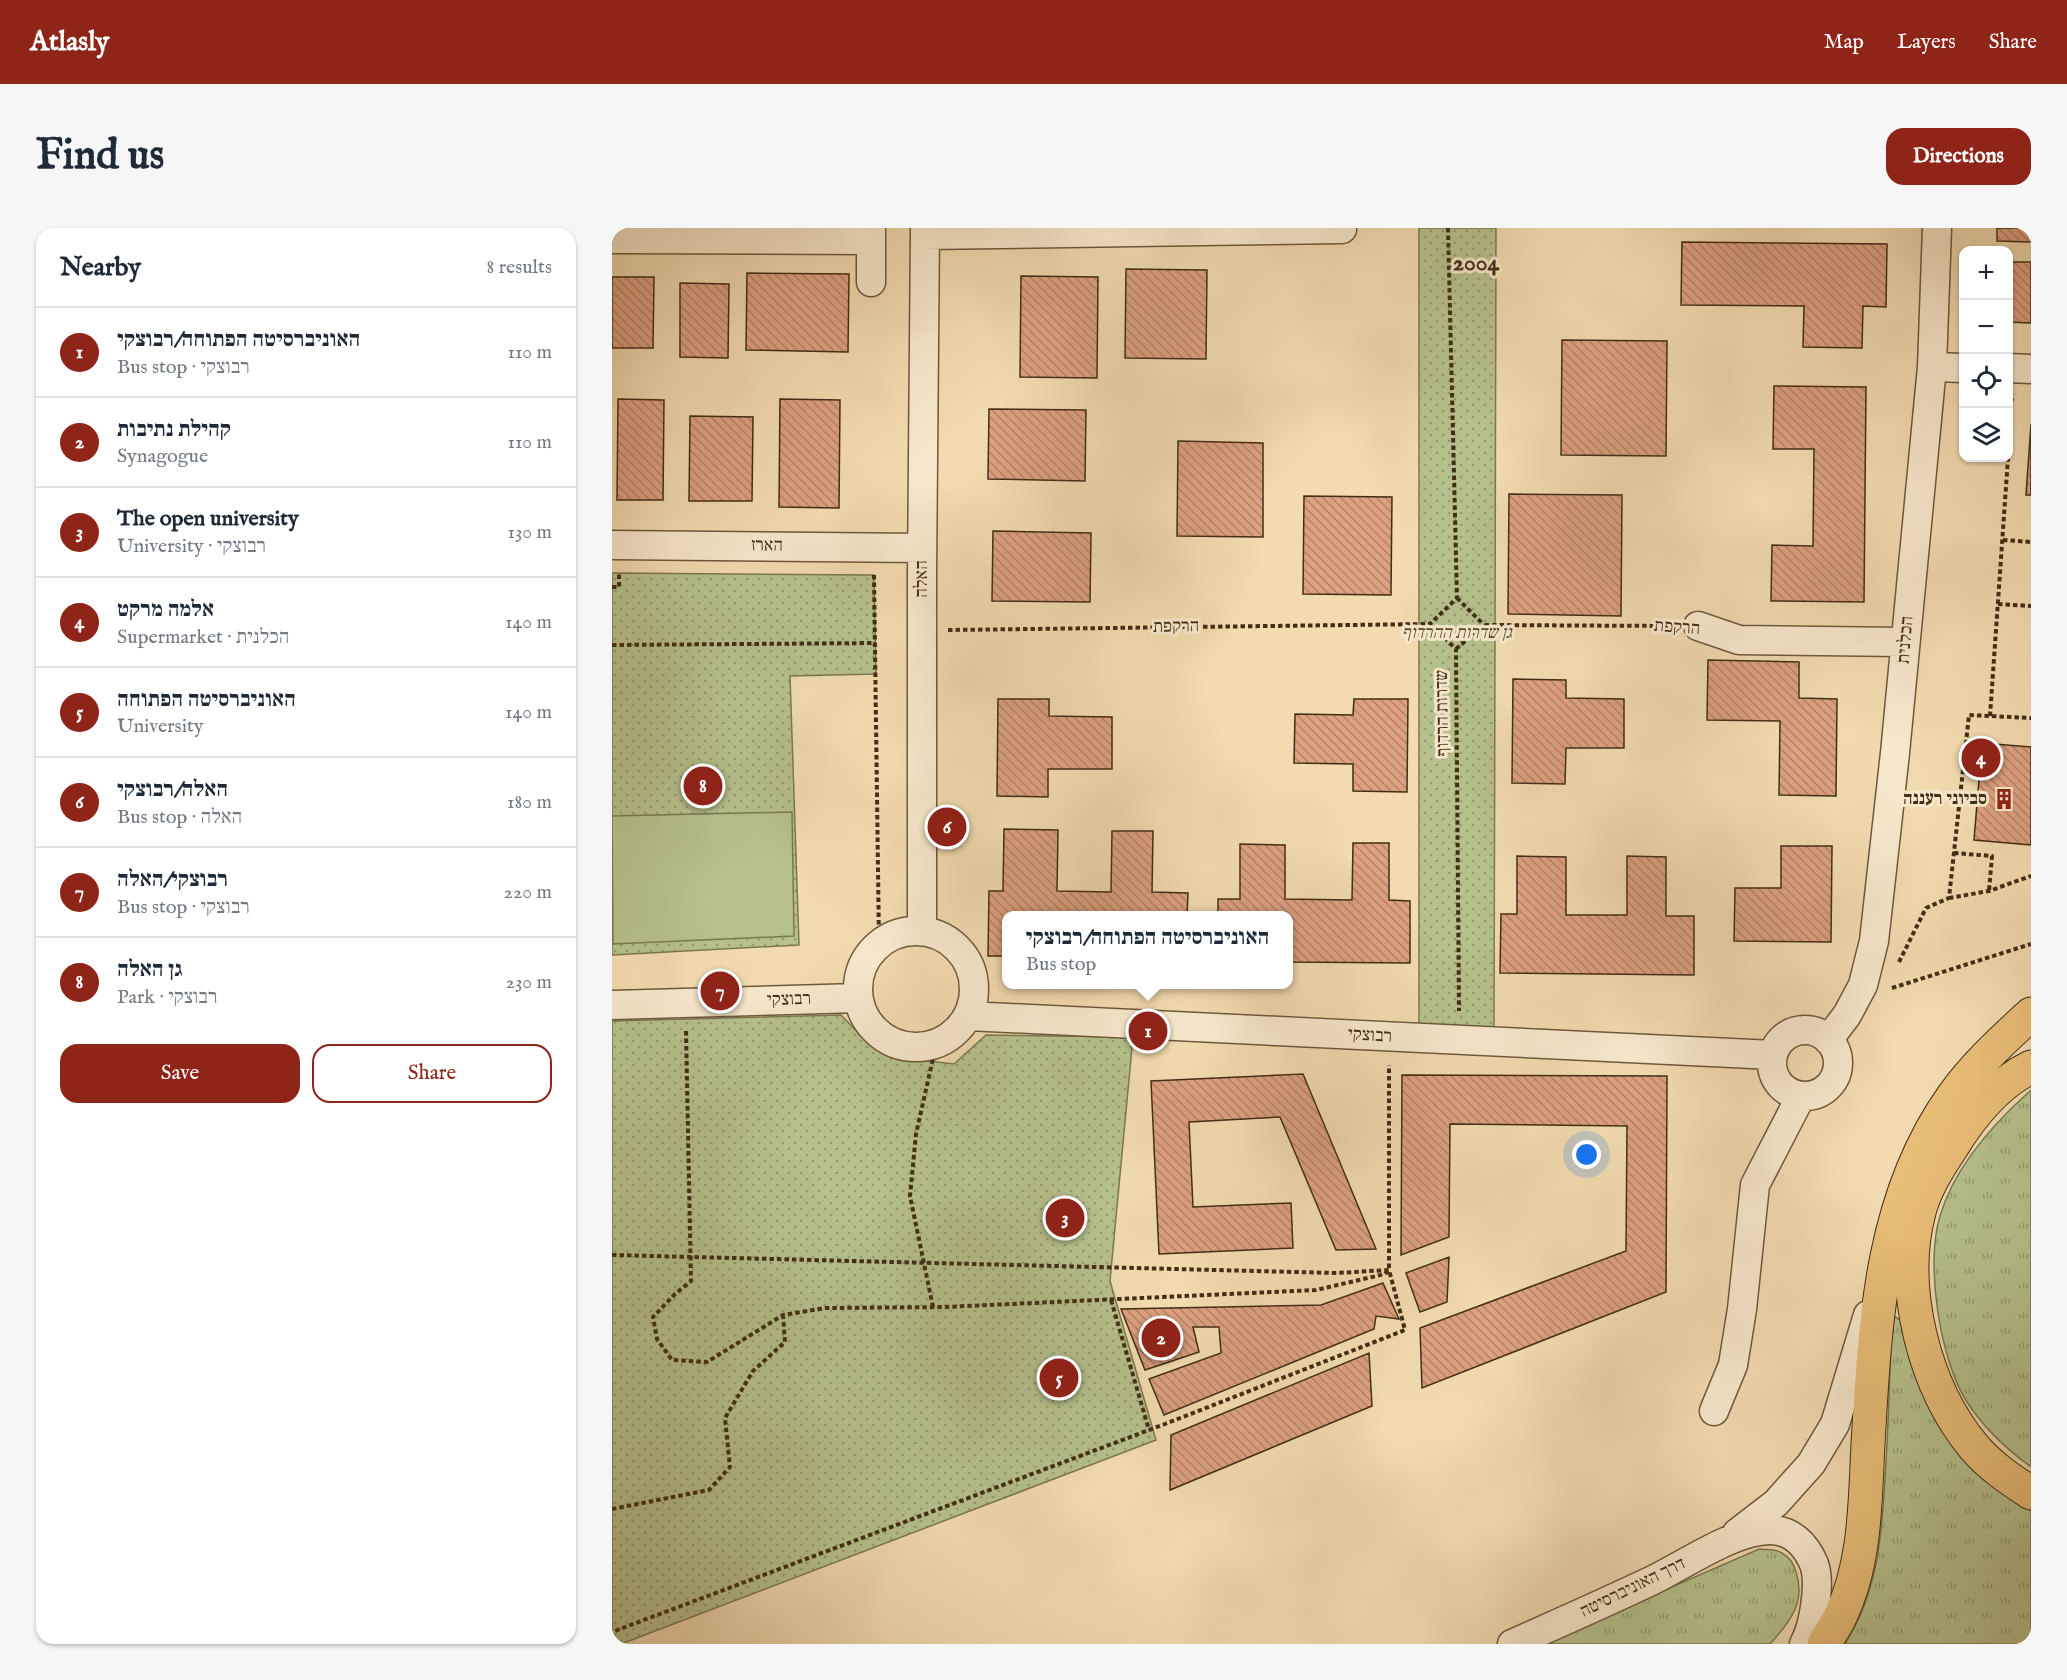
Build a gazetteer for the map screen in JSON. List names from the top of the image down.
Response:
{
  "streets": {
    "street": [
      "הארז",
      "האלה",
      "הרקפת",
      "הכלנית",
      "רבוצקי",
      "דרך האוניברסיטה"
    ],
    "path": ["שדרות הרדוף"]
  },
  "crossings": [
    ["הארז", "האלה"],
    ["האלה", "הרקפת"],
    ["האלה", "רבוצקי"],
    ["הרקפת", "הכלנית"],
    ["הרקפת", "שדרות הרדוף"],
    ["הכלנית", "רבוצקי"],
    ["שדרות הרדוף", "רבוצקי"]
  ],
  "districts": ["2004"],
  "parks": ["גן שדרות ההרדוף"],
  "places": {
    "building": ["סביוני רעננה"]
  },
  "page": {
    "header": "Atlasly",
    "nav": ["Map", "Layers", "Share"],
    "buttons": [
      "Directions",
      ["Save", "Share"]
    ],
    "title": "Find us",
    "heading": ["Nearby", "8 results"],
    "map_buttons": ["+", "−"],
    "list": [
      {
        "mark": "1",
        "name": "האוניברסיטה הפתוחה/רבוצקי",
        "note": "Bus stop · רבוצקי",
        "value": "110 m"
      },
      {
        "mark": "2",
        "name": "קהילת נתיבות",
        "note": "Synagogue",
        "value": "110 m"
      },
      {
        "mark": "3",
        "name": "The open university",
        "note": "University · רבוצקי",
        "value": "130 m"
      },
      {
        "mark": "4",
        "name": "אלמה מרקט",
        "note": "Supermarket · הכלנית",
        "value": "140 m"
      },
      {
        "mark": "5",
        "name": "האוניברסיטה הפתוחה",
        "note": "University",
        "value": "140 m"
      },
      {
        "mark": "6",
        "name": "האלה/רבוצקי",
        "note": "Bus stop · האלה",
        "value": "180 m"
      },
      {
        "mark": "7",
        "name": "רבוצקי/האלה",
        "note": "Bus stop · רבוצקי",
        "value": "220 m"
      },
      {
        "mark": "8",
        "name": "גן האלה",
        "note": "Park · רבוצקי",
        "value": "230 m"
      }
    ],
    "pins": [
      "4",
      "8",
      "6",
      "7",
      "1",
      "3",
      "2",
      "5"
    ],
    "popup": ["האוניברסיטה הפתוחה/רבוצקי", "Bus stop"]
  }
}
